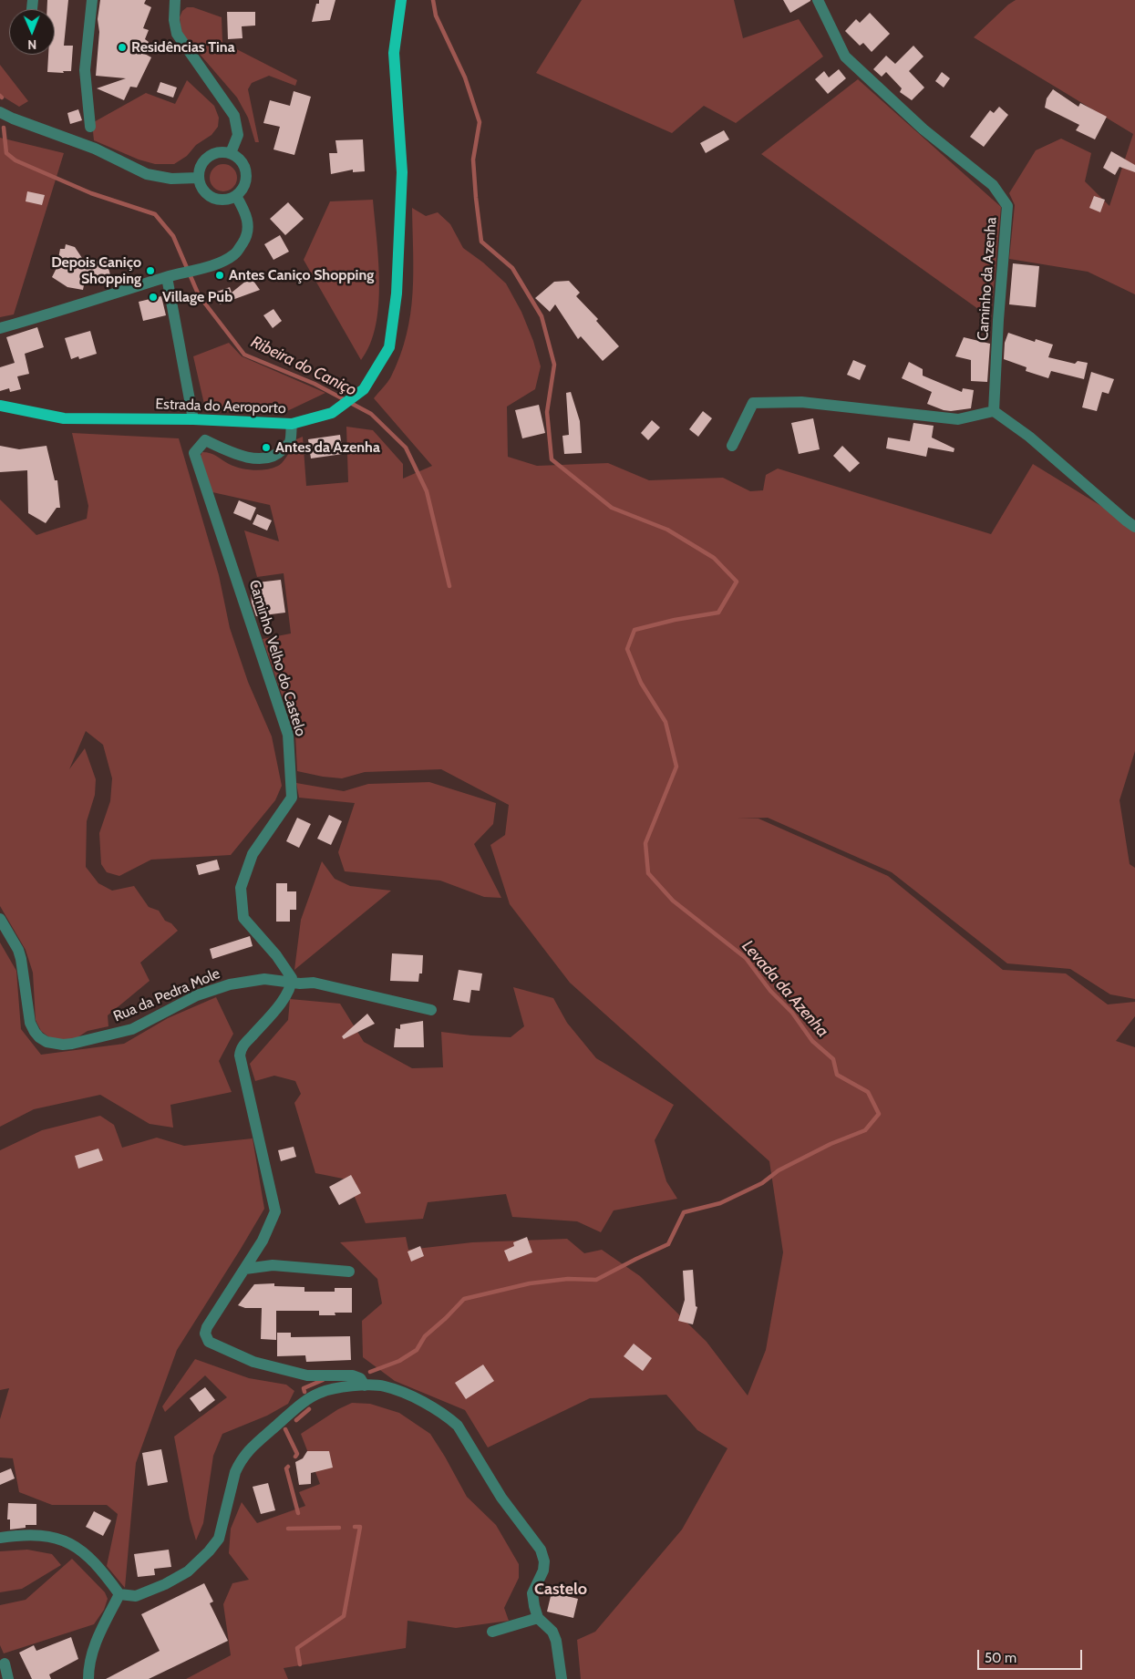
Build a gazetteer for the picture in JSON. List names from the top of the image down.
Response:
{
  "streets": {
    "main road": ["Estrada do Aeroporto"],
    "street": ["Caminho da Azenha", "Caminho Velho do Castelo", "Rua da Pedra Mole"]
  },
  "crossings": [
    ["Estrada do Aeroporto", "Caminho Velho do Castelo"],
    ["Caminho Velho do Castelo", "Rua da Pedra Mole"]
  ],
  "districts": ["Castelo"],
  "water": ["Ribeira do Caniço", "Levada da Azenha"],
  "places": [
    "Residências Tina",
    "Depois Caniço Shopping",
    "Antes Caniço Shopping",
    "Village Pub",
    "Antes da Azenha"
  ],
  "scale_bar": "50 m",
  "north": "bottom"
}
